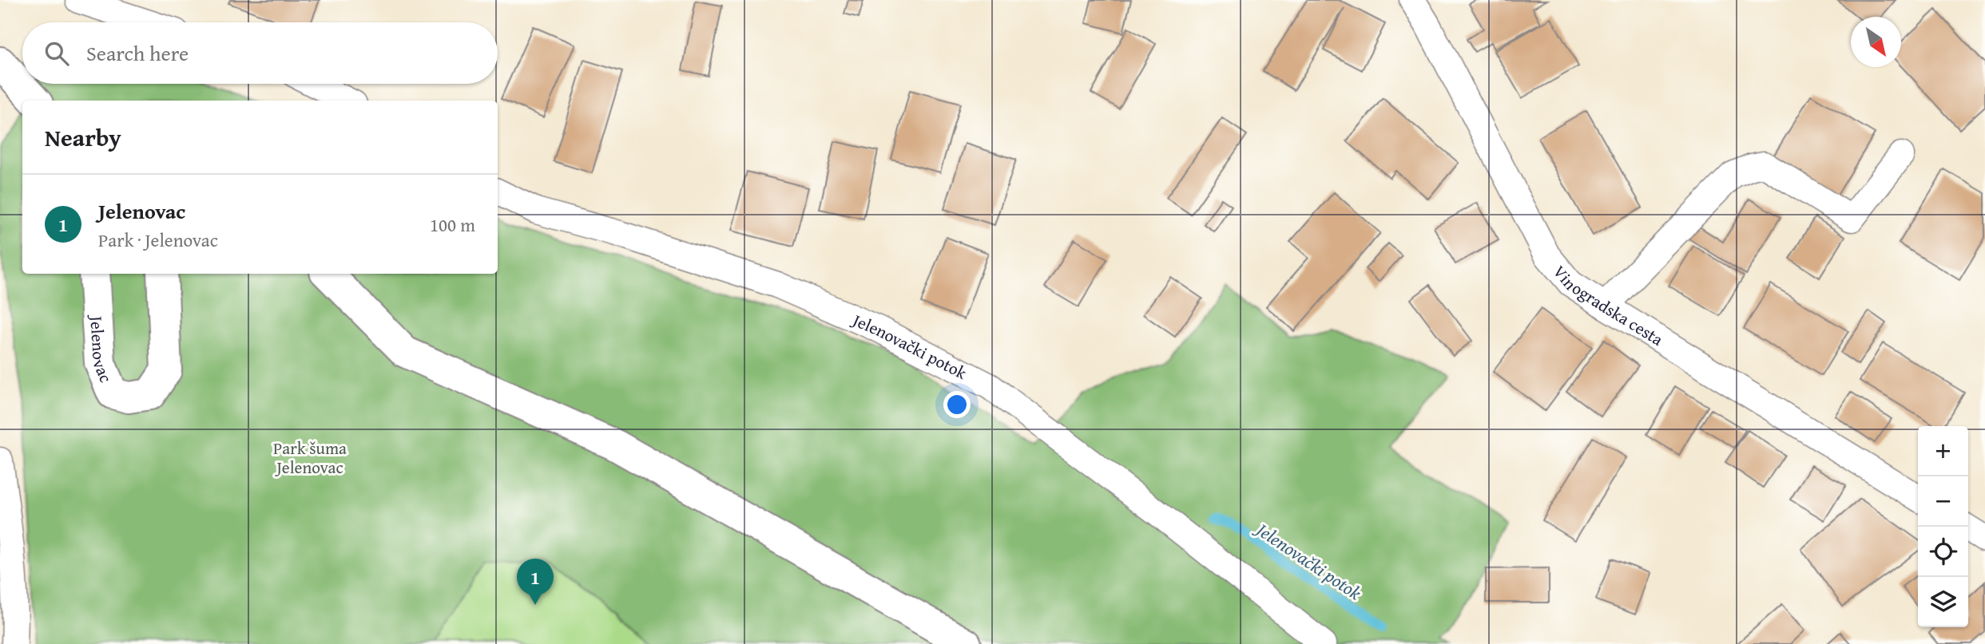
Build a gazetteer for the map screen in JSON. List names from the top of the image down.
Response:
{
  "streets": {
    "street": ["Vinogradska cesta", "Jelenovački potok", "Jelenovac"]
  },
  "water": ["Jelenovački potok"],
  "parks": ["Park šuma Jelenovac"],
  "north": "bottom right",
  "page": {
    "search": "Search here",
    "heading": "Nearby",
    "list": [
      {
        "mark": "1",
        "name": "Jelenovac",
        "note": "Park · Jelenovac",
        "value": "100 m"
      }
    ],
    "map_buttons": ["+", "−"],
    "pins": "1"
  }
}
